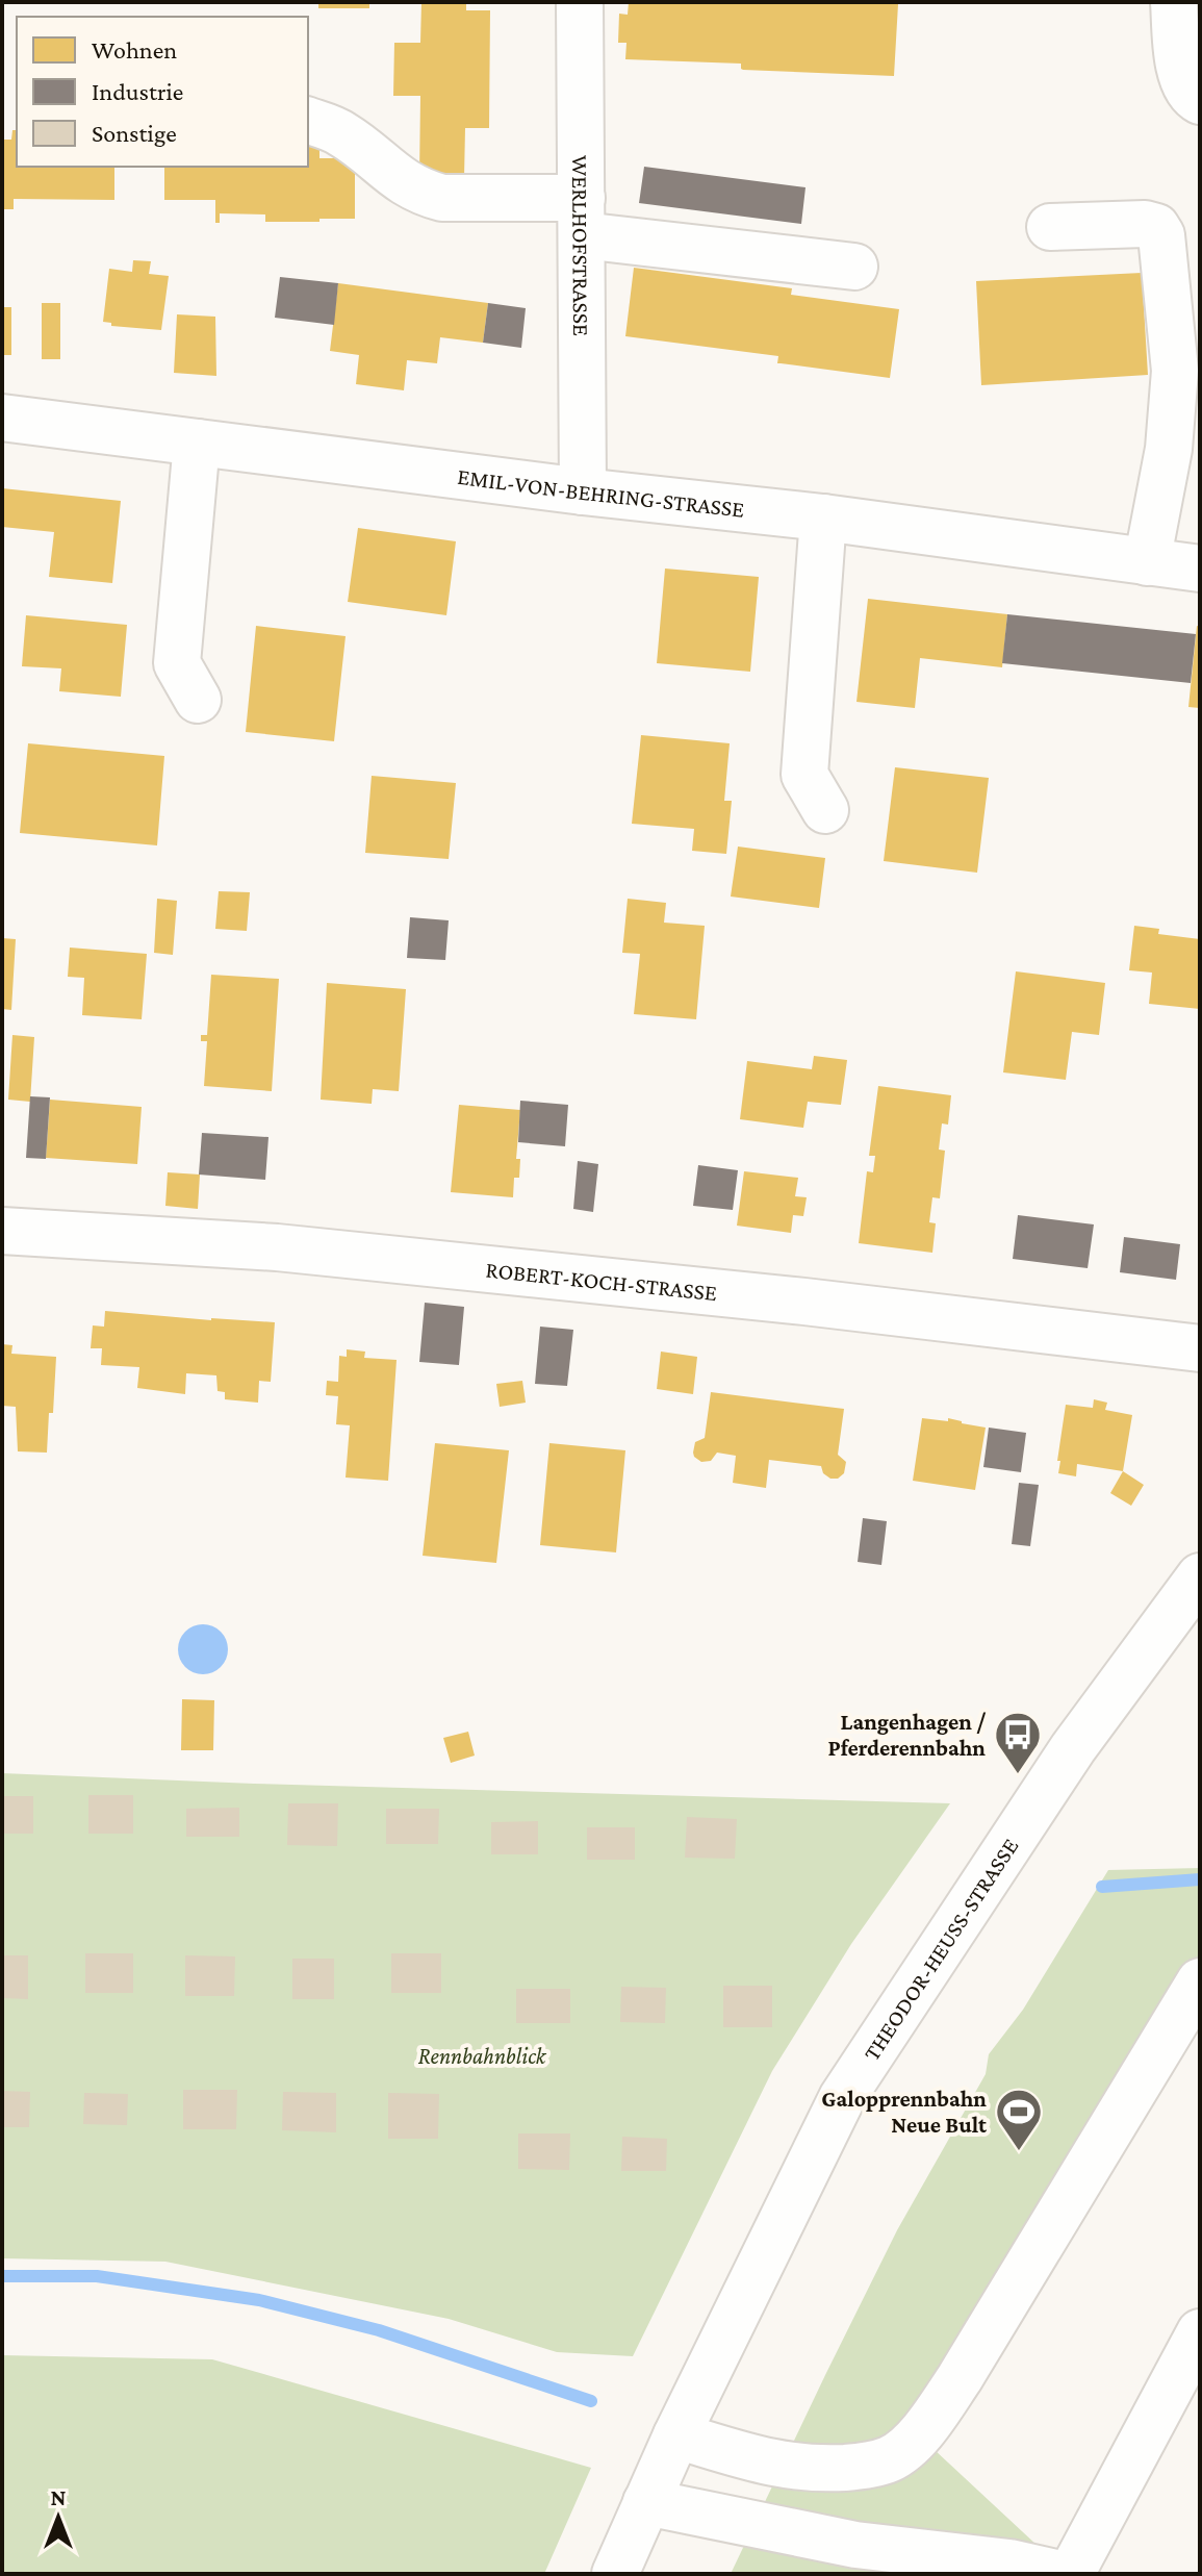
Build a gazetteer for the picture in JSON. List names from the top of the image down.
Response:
{
  "streets": {
    "street": [
      "WERLHOFSTRASSE",
      "EMIL-VON-BEHRING-STRASSE",
      "ROBERT-KOCH-STRASSE",
      "THEODOR-HEUSS-STRASSE"
    ]
  },
  "crossings": [
    ["WERLHOFSTRASSE", "EMIL-VON-BEHRING-STRASSE"]
  ],
  "parks": ["Rennbahnblick"],
  "places": {
    "bus stop": ["Langenhagen / Pferderennbahn"],
    "sports": ["Galopprennbahn Neue Bult"]
  },
  "legend": ["Wohnen", "Industrie", "Sonstige"],
  "north": "top"
}
